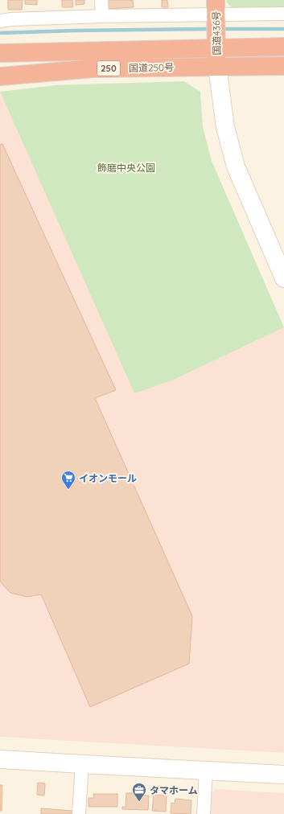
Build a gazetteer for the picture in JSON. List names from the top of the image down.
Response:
{
  "streets": {
    "highway": ["国道436号", "国道250号", "250"]
  },
  "crossings": [
    ["国道436号", "国道250号"]
  ],
  "parks": ["飾磨中央公園"],
  "places": {
    "supermarket": ["イオンモール"],
    "office": ["タマホーム"]
  }
}
